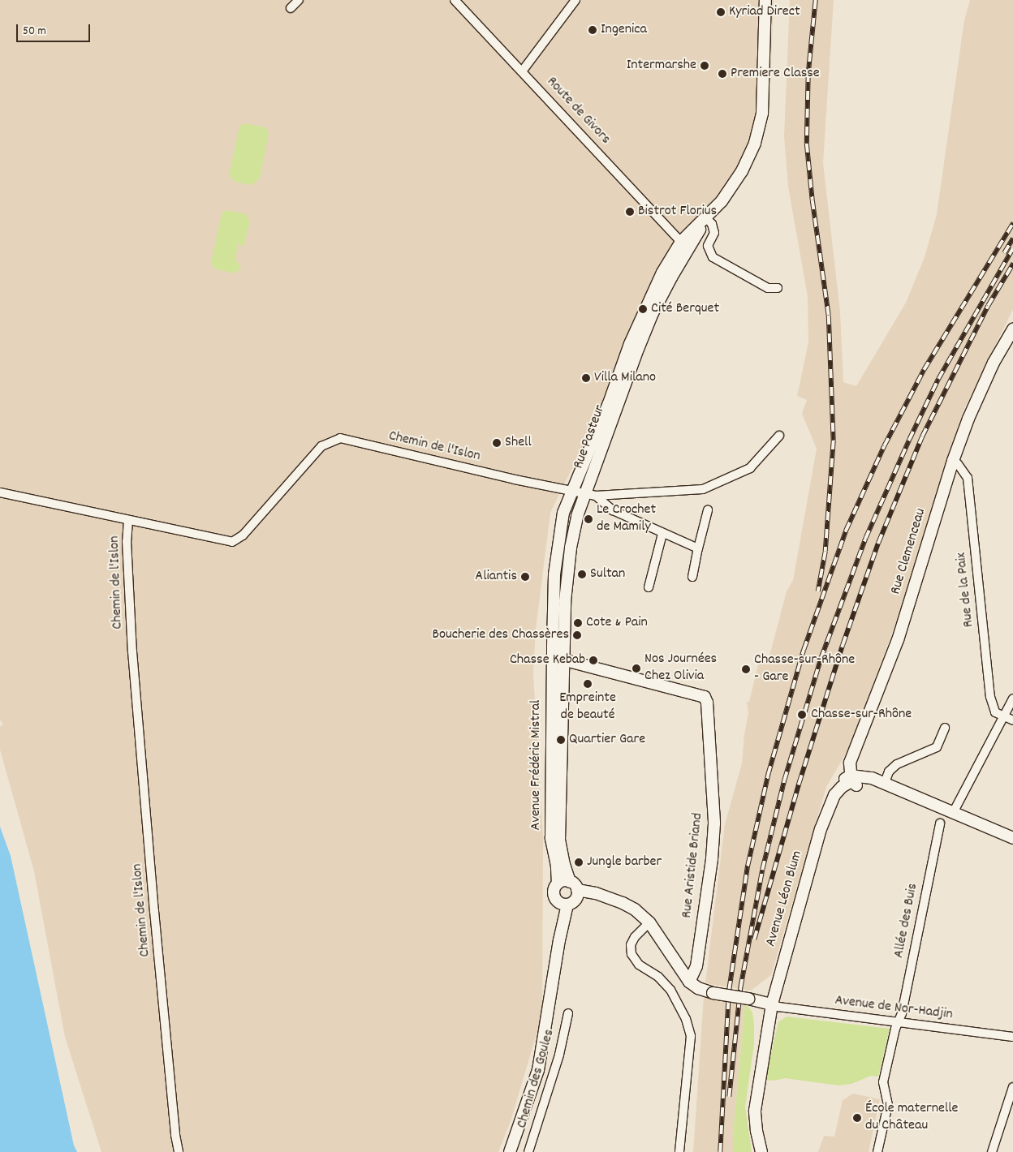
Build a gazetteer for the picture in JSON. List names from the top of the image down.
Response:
{
  "streets": {
    "main road": [
      "Rue Pasteur",
      "Rue Clemenceau",
      "Avenue Frédéric Mistral",
      "Rue Aristide Briand",
      "Avenue Léon Blum"
    ],
    "street": [
      "Route de Givors",
      "Chemin de l'Islon",
      "Rue de la Paix",
      "Allée des Buis",
      "Avenue de Nor-Hadjin",
      "Chemin des Goules"
    ]
  },
  "crossings": [
    ["Route de Givors", "Rue Pasteur"],
    ["Rue Pasteur", "Chemin de l'Islon"],
    ["Rue Pasteur", "Avenue Frédéric Mistral"],
    ["Rue Pasteur", "Rue Aristide Briand"],
    ["Rue Clemenceau", "Rue de la Paix"],
    ["Rue Clemenceau", "Avenue Léon Blum"],
    ["Avenue Frédéric Mistral", "Rue Aristide Briand"],
    ["Avenue Léon Blum", "Avenue de Nor-Hadjin"],
    ["Allée des Buis", "Avenue de Nor-Hadjin"]
  ],
  "places": [
    "Kyriad Direct",
    "Ingenica",
    "Intermarshe",
    "Premiere Classe",
    "Bistrot Florius",
    "Cité Berquet",
    "Villa Milano",
    "Shell",
    "Le Crochet de Mamily",
    "Sultan",
    "Aliantis",
    "Cote & Pain",
    "Boucherie des Chassères",
    "Chasse Kebab",
    "Nos Journées Chez Olivia",
    "Chasse-sur-Rhône - Gare",
    "Empreinte de beauté",
    "Chasse-sur-Rhône",
    "Quartier Gare",
    "Jungle barber",
    "École maternelle du Château"
  ],
  "scale_bar": "50 m"
}
